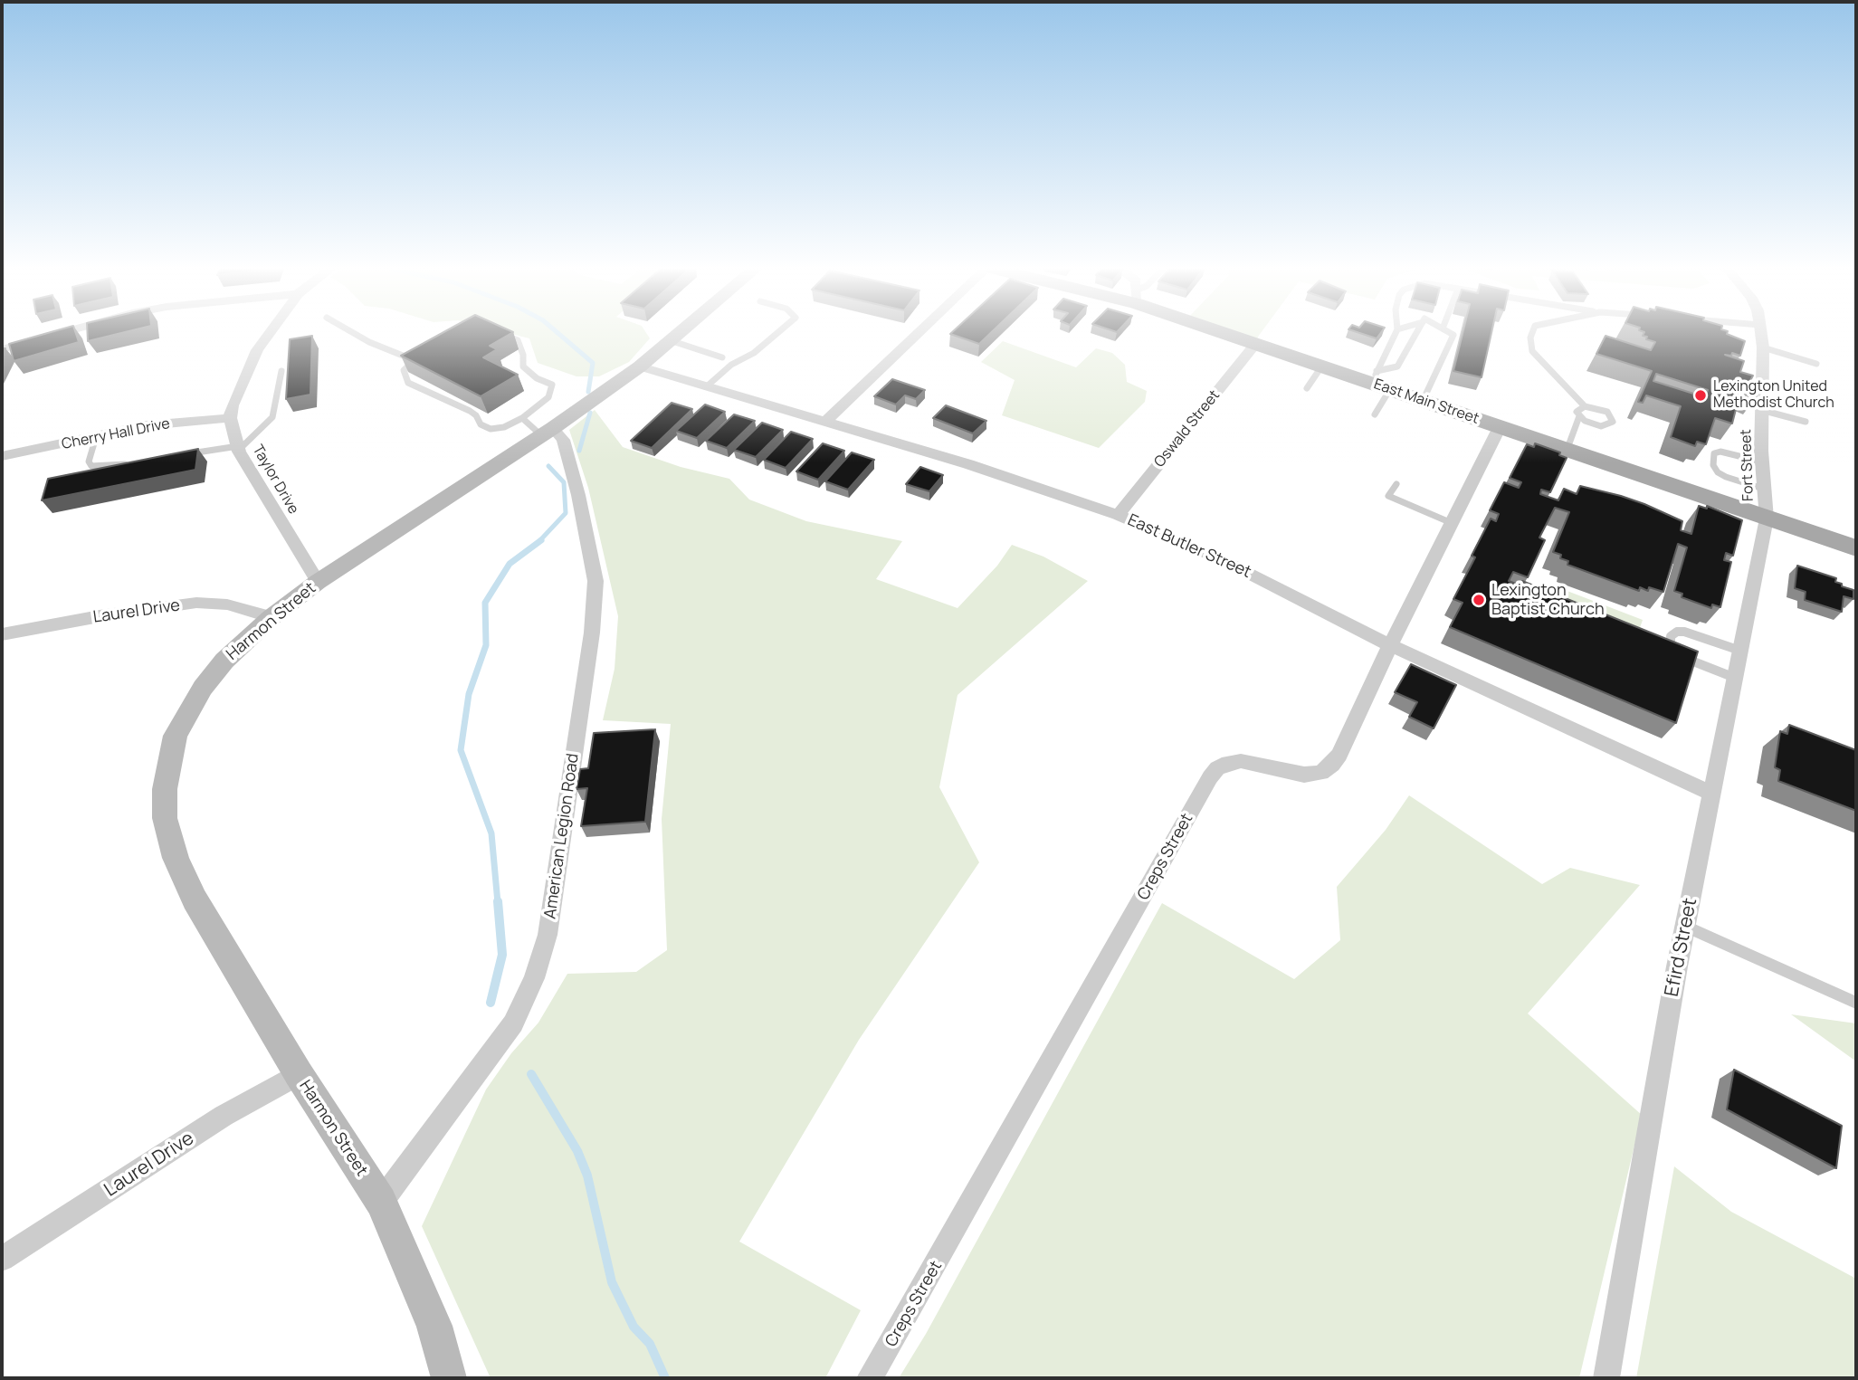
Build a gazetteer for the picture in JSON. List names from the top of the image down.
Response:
{
  "streets": {
    "main road": ["East Main Street"],
    "street": [
      "Oswald Street",
      "Cherry Hall Drive",
      "Fort Street",
      "Taylor Drive",
      "East Butler Street",
      "Laurel Drive",
      "Harmon Street",
      "American Legion Road",
      "Creps Street",
      "Efird Street"
    ]
  },
  "crossings": [
    ["East Main Street", "Oswald Street"],
    ["East Main Street", "Fort Street"],
    ["East Main Street", "Creps Street"],
    ["East Main Street", "Efird Street"],
    ["Oswald Street", "East Butler Street"],
    ["Cherry Hall Drive", "Taylor Drive"],
    ["Fort Street", "Efird Street"],
    ["Taylor Drive", "Harmon Street"],
    ["East Butler Street", "Harmon Street"],
    ["East Butler Street", "Creps Street"],
    ["East Butler Street", "Efird Street"],
    ["Laurel Drive", "Harmon Street"],
    ["Harmon Street", "American Legion Road"]
  ],
  "places": ["Lexington United Methodist Church", "Lexington Baptist Church"]
}
